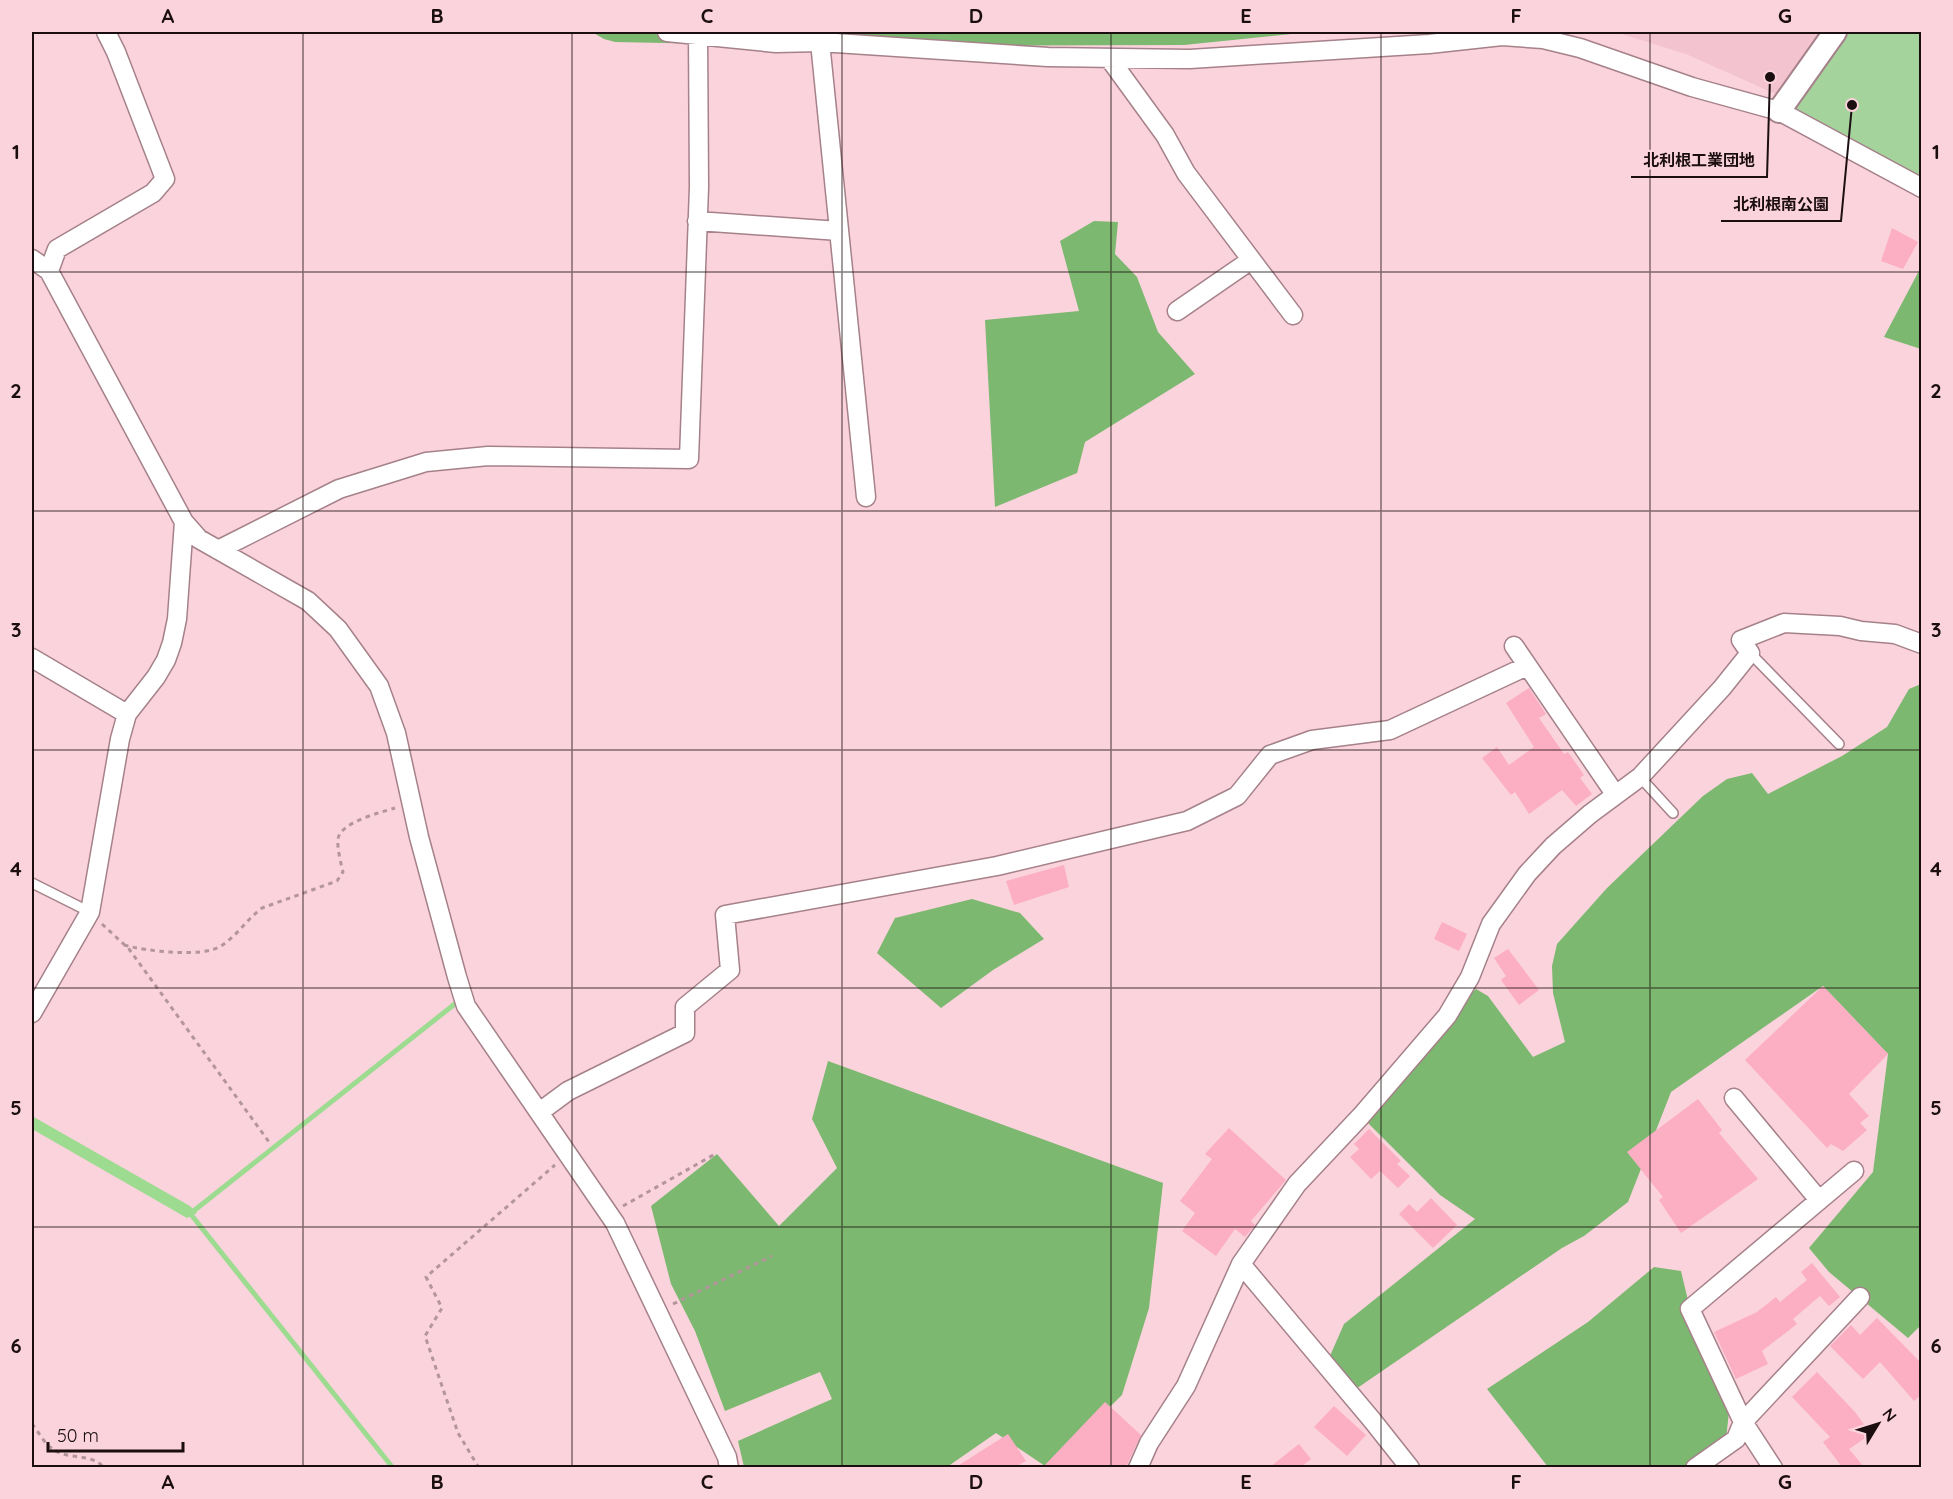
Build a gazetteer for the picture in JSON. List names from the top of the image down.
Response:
{
  "places": ["北利根工業団地", "北利根南公園"],
  "scale_bar": "50 m",
  "north": "top right",
  "grid": {
    "columns": [
      "A",
      "B",
      "C",
      "D",
      "E",
      "F",
      "G"
    ],
    "rows": [
      "1",
      "2",
      "3",
      "4",
      "5",
      "6"
    ]
  }
}
